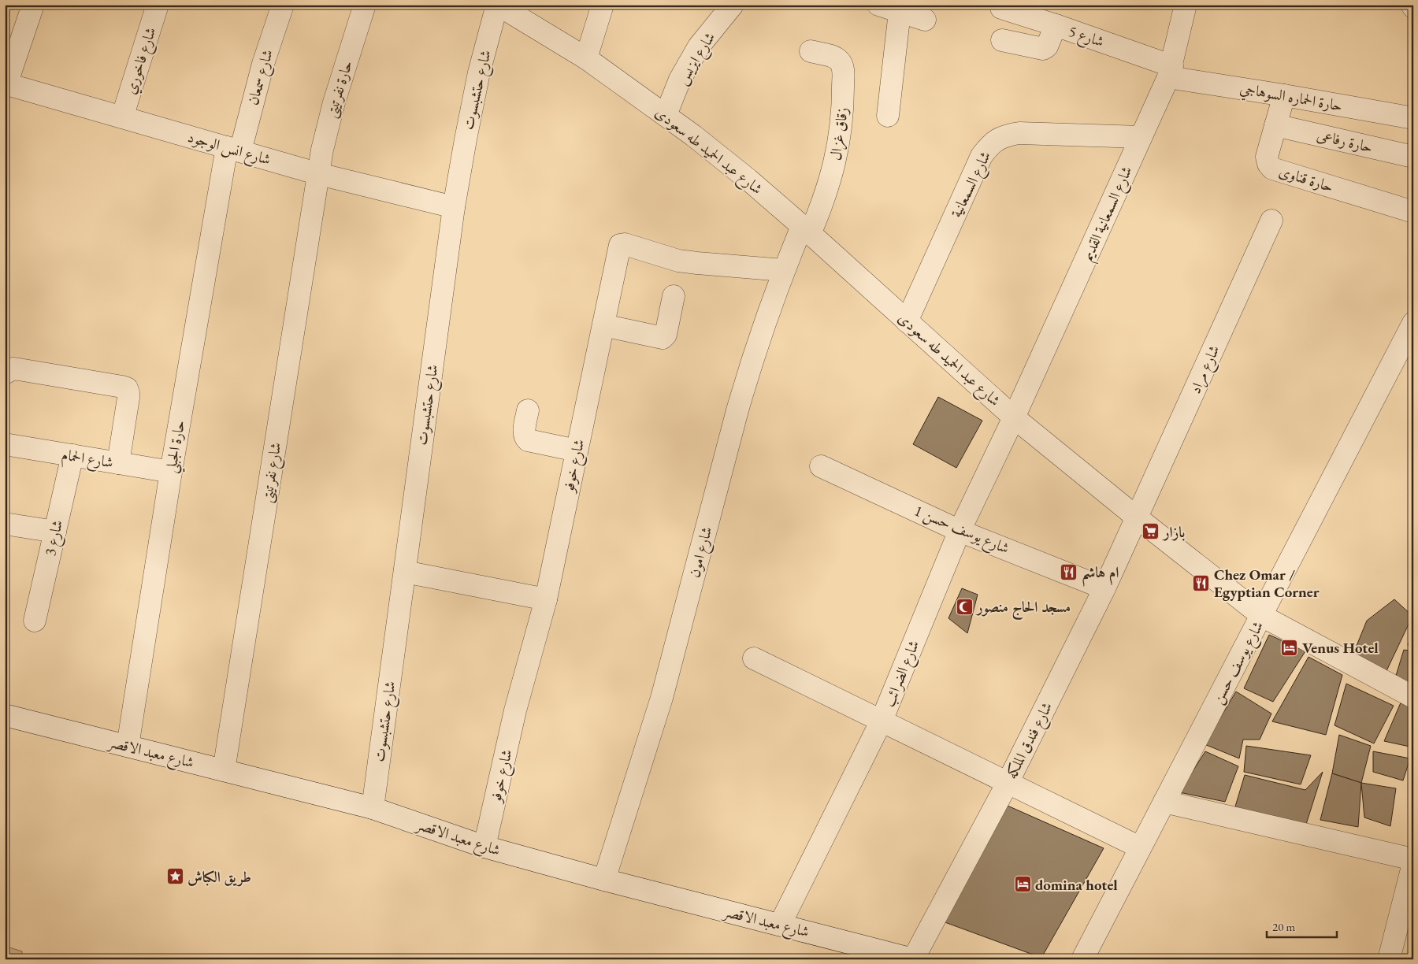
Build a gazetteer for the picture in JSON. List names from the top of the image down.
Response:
{
  "streets": {
    "street": [
      "شارع 5",
      "شارع ايزيس",
      "شارع فاخوري",
      "شارع سمعان",
      "حارة نفرتيتى",
      "شارع حتشبسوت",
      "حارة الحماره السوهاجي",
      "زقاق غزال",
      "حارة رفاعى",
      "شارع انس الوجود",
      "شارع عبد الحميد طه سعودى",
      "حارة قناوى",
      "شارع السمعانية",
      "شارع السمعانية القديم",
      "شارع مراد",
      "حارة الجبلي",
      "شارع الحمام",
      "شارع خوفو",
      "شارع نفرتيتى",
      "شارع يوسف حسن 1",
      "شارع 3",
      "شارع امون",
      "شارع يوسف حسن",
      "شارع الضرائب",
      "شارع فندق الملكه",
      "شارع معبد الاقصر"
    ]
  },
  "crossings": [
    ["شارع 5", "حارة الحماره السوهاجي"],
    ["شارع 5", "شارع السمعانية القديم"],
    ["شارع ايزيس", "شارع عبد الحميد طه سعودى"],
    ["شارع فاخوري", "شارع انس الوجود"],
    ["شارع سمعان", "شارع انس الوجود"],
    ["شارع سمعان", "حارة الجبلي"],
    ["حارة نفرتيتى", "شارع انس الوجود"],
    ["حارة نفرتيتى", "شارع نفرتيتى"],
    ["شارع حتشبسوت", "شارع انس الوجود"],
    ["شارع حتشبسوت", "شارع عبد الحميد طه سعودى"],
    ["شارع حتشبسوت", "شارع معبد الاقصر"],
    ["حارة الحماره السوهاجي", "حارة قناوى"],
    ["حارة الحماره السوهاجي", "شارع السمعانية القديم"],
    ["زقاق غزال", "شارع عبد الحميد طه سعودى"],
    ["زقاق غزال", "شارع امون"],
    ["حارة رفاعى", "حارة قناوى"],
    ["شارع انس الوجود", "حارة الجبلي"],
    ["شارع انس الوجود", "شارع نفرتيتى"],
    ["شارع عبد الحميد طه سعودى", "شارع السمعانية"],
    ["شارع عبد الحميد طه سعودى", "شارع السمعانية القديم"],
    ["شارع عبد الحميد طه سعودى", "شارع مراد"],
    ["شارع عبد الحميد طه سعودى", "شارع امون"],
    ["شارع عبد الحميد طه سعودى", "شارع يوسف حسن"],
    ["شارع عبد الحميد طه سعودى", "شارع الضرائب"],
    ["شارع عبد الحميد طه سعودى", "شارع فندق الملكه"],
    ["شارع السمعانية", "شارع السمعانية القديم"],
    ["شارع السمعانية القديم", "شارع الضرائب"],
    ["شارع مراد", "شارع فندق الملكه"],
    ["حارة الجبلي", "شارع الحمام"],
    ["حارة الجبلي", "شارع معبد الاقصر"],
    ["شارع الحمام", "شارع 3"],
    ["شارع خوفو", "شارع امون"],
    ["شارع خوفو", "شارع معبد الاقصر"],
    ["شارع نفرتيتى", "شارع معبد الاقصر"],
    ["شارع يوسف حسن 1", "شارع الضرائب"],
    ["شارع يوسف حسن 1", "شارع فندق الملكه"],
    ["شارع امون", "شارع معبد الاقصر"],
    ["شارع الضرائب", "شارع معبد الاقصر"],
    ["شارع فندق الملكه", "شارع معبد الاقصر"]
  ],
  "places": {
    "supermarket": ["بازار"],
    "restaurant": ["ام هاشم", "Chez Omar / Egyptian Corner"],
    "mosque": ["مسجد الحاج منصور"],
    "hotel": ["Venus Hotel", "domina hotel"],
    "place": ["طريق الكباش"]
  },
  "scale_bar": "20 m"
}
